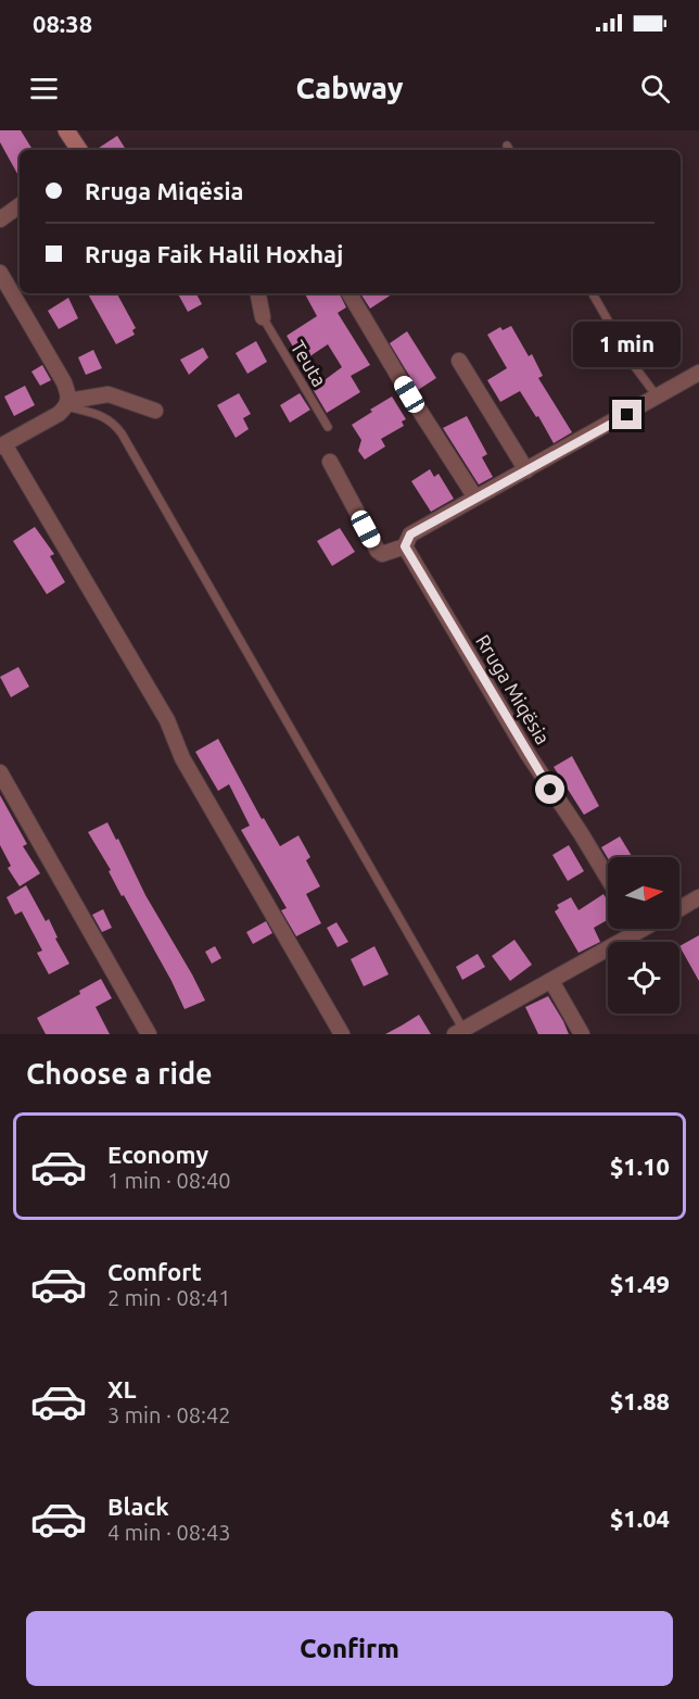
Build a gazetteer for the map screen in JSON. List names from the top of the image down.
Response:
{
  "streets": {
    "street": ["Rruga Miqësia"],
    "lane": ["Teuta"]
  },
  "north": "right",
  "page": {
    "status": "08:38",
    "header": "Cabway",
    "banner": ["Rruga Miqësia", "Rruga Faik Halil Hoxhaj"],
    "bubble": "1 min",
    "heading": "Choose a ride",
    "list": [
      {
        "name": "Economy",
        "note": "1 min · 08:40",
        "value": "$1.10"
      },
      {
        "name": "Comfort",
        "note": "2 min · 08:41",
        "value": "$1.49"
      },
      {
        "name": "XL",
        "note": "3 min · 08:42",
        "value": "$1.88"
      },
      {
        "name": "Black",
        "note": "4 min · 08:43",
        "value": "$1.04"
      }
    ],
    "buttons": "Confirm"
  }
}
